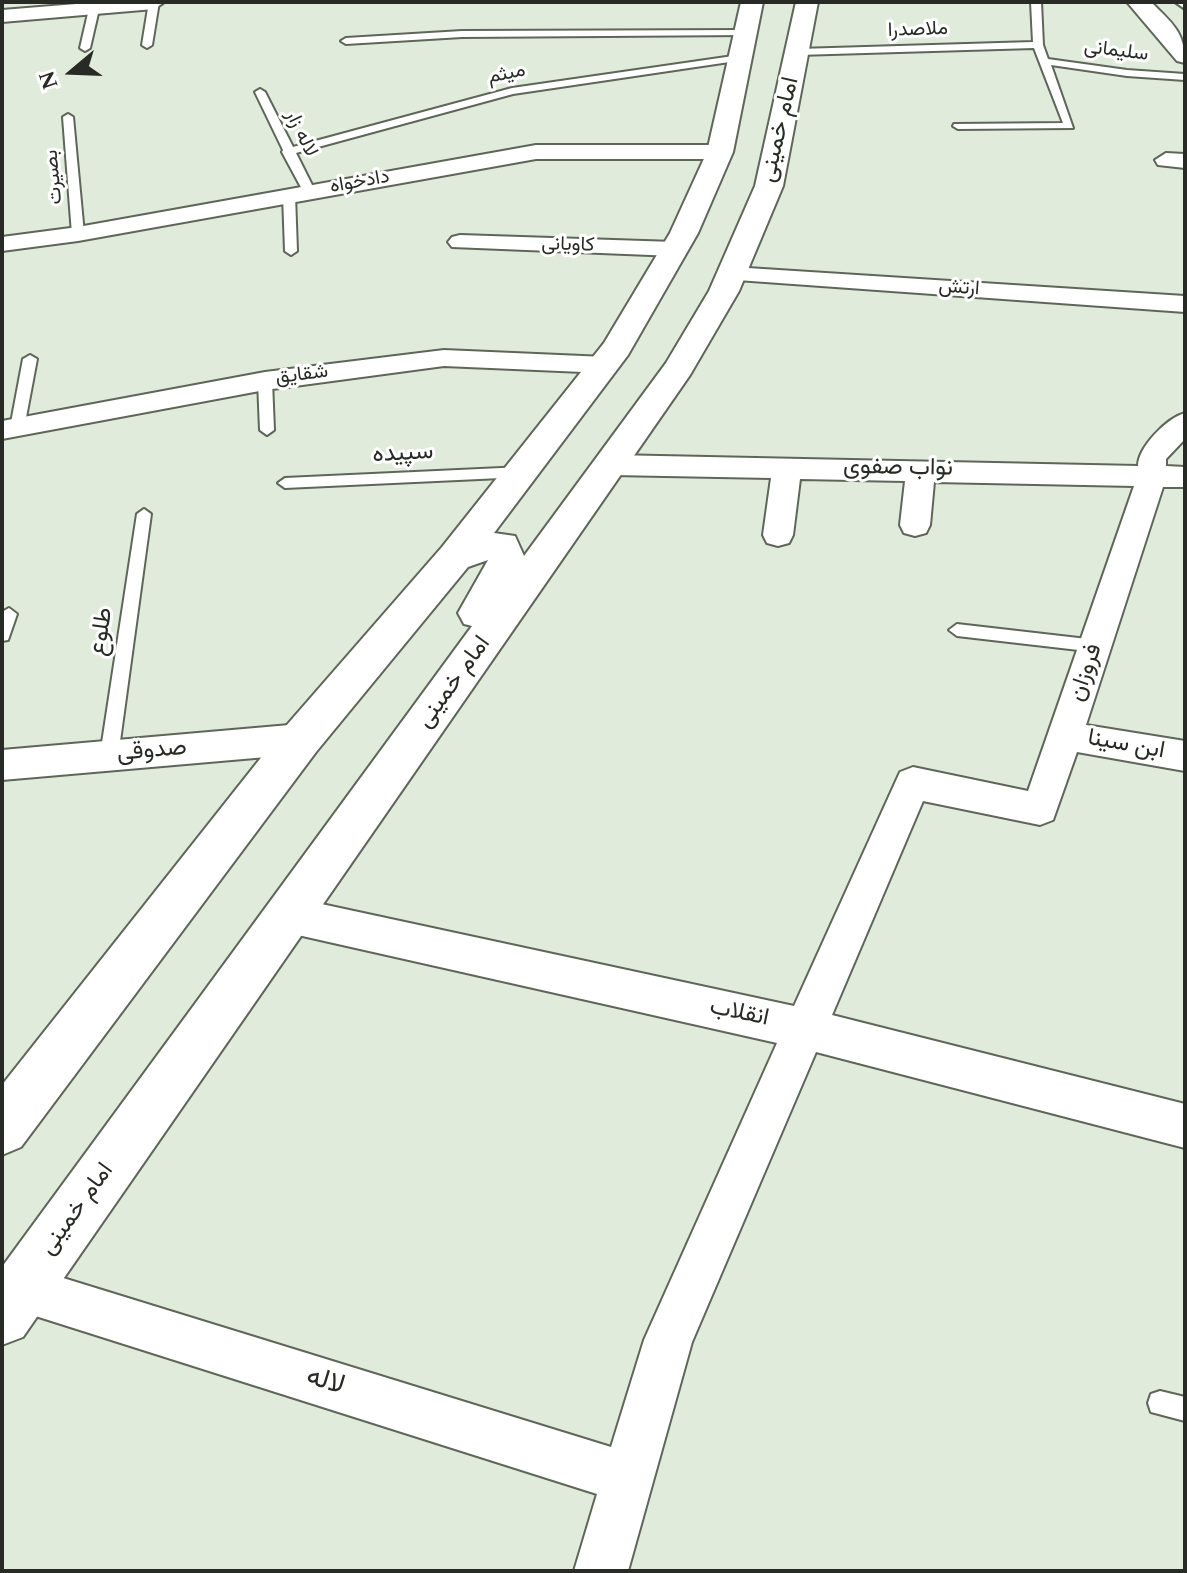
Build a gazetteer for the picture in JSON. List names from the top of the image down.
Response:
{
  "streets": {
    "main road": ["امام خمینی"],
    "street": [
      "دادخواه",
      "کاویانی",
      "ارتش",
      "شقایق",
      "نواب صفوی",
      "فروزان",
      "ابن سینا",
      "صدوقی",
      "انقلاب",
      "لاله"
    ],
    "lane": [
      "ملاصدرا",
      "سلیمانی",
      "میثم",
      "لاله زار",
      "بصیرت",
      "سپیده",
      "طلوع"
    ]
  },
  "crossings": [
    ["ملاصدرا", "امام خمینی"],
    ["میثم", "لاله زار"],
    ["امام خمینی", "ارتش"],
    ["امام خمینی", "نواب صفوی"],
    ["امام خمینی", "انقلاب"],
    ["امام خمینی", "لاله"],
    ["لاله زار", "دادخواه"],
    ["بصیرت", "دادخواه"],
    ["نواب صفوی", "فروزان"],
    ["طلوع", "صدوقی"],
    ["فروزان", "ابن سینا"],
    ["فروزان", "انقلاب"]
  ],
  "north": "left"
}
